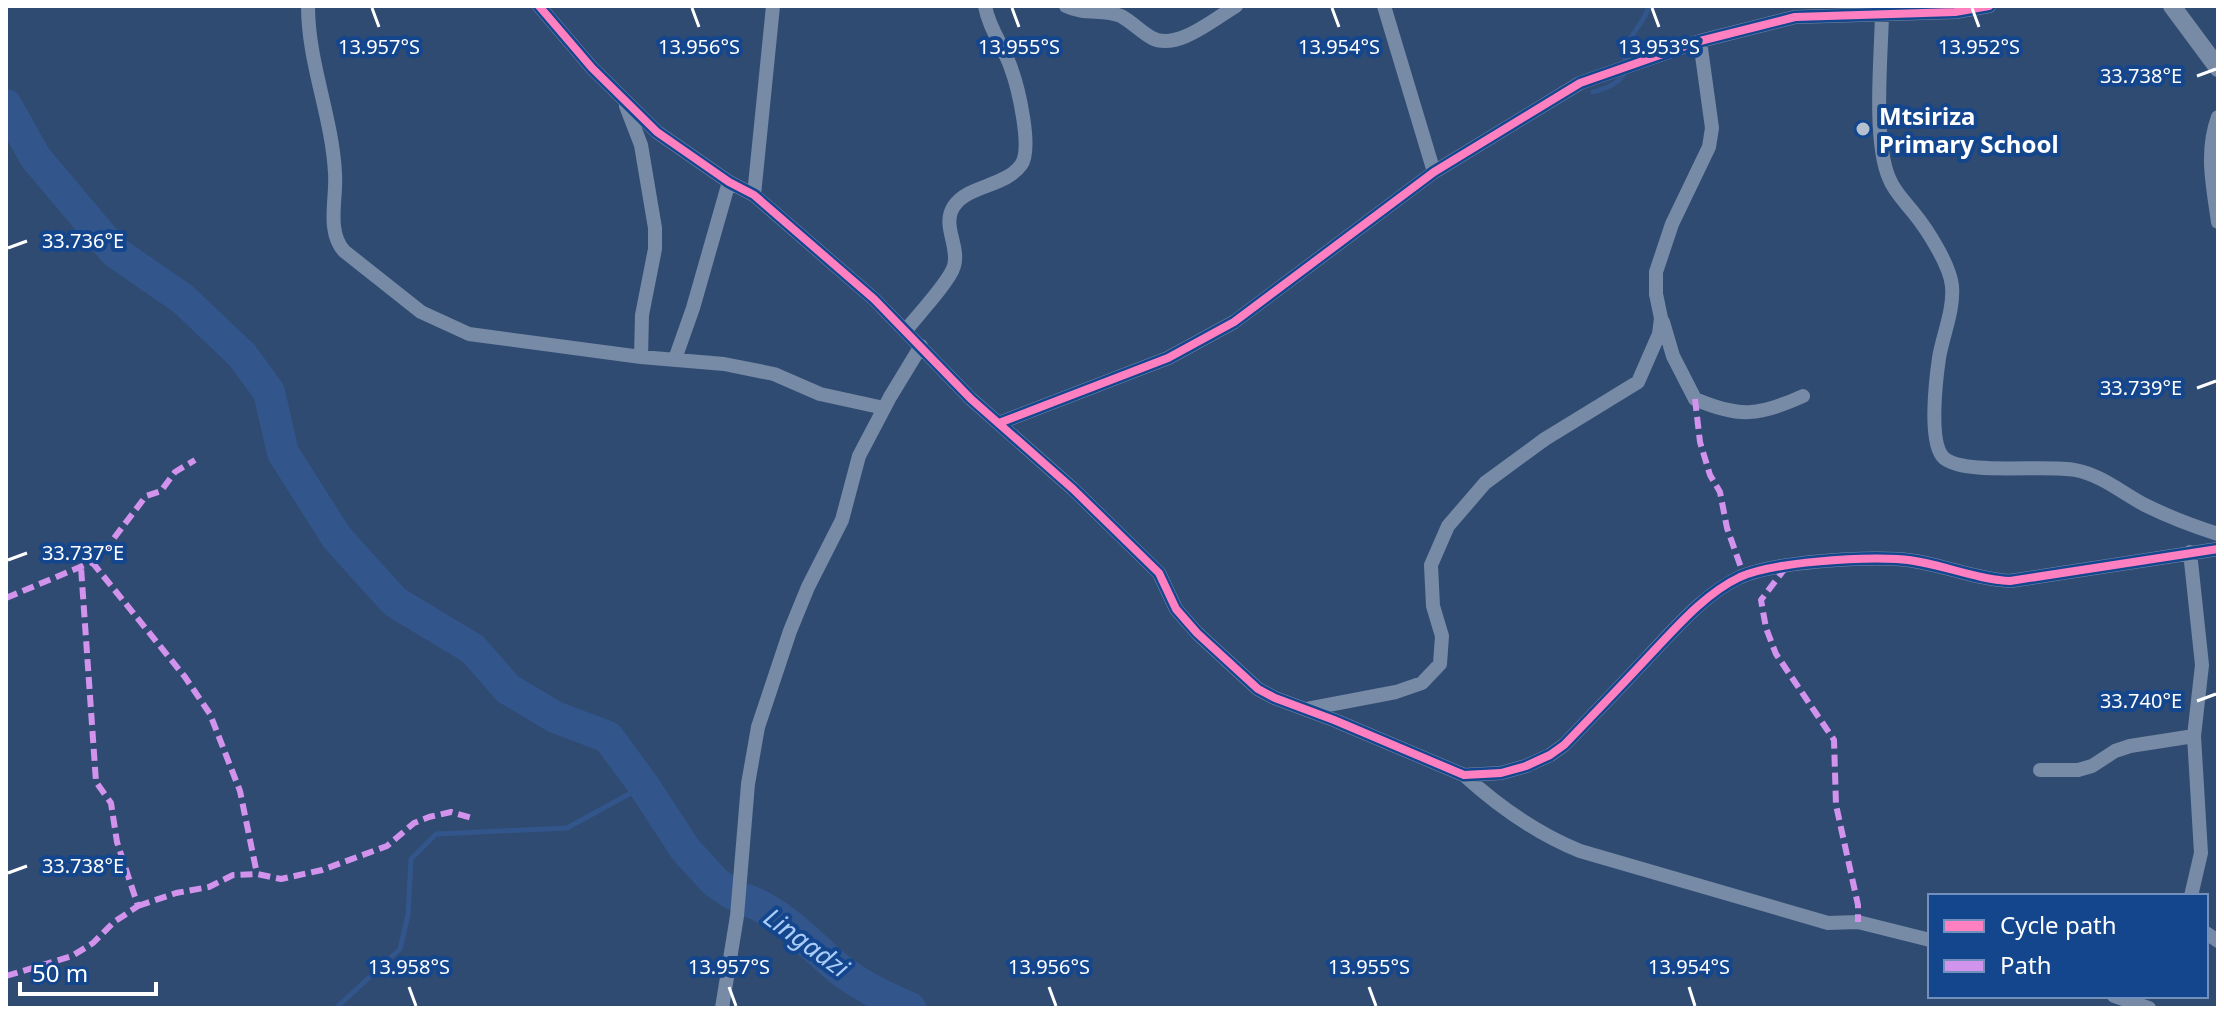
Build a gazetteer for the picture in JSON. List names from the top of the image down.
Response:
{
  "water": ["Lingadzi"],
  "places": ["Mtsiriza Primary School"],
  "legend": ["Cycle path", "Path"],
  "scale_bar": "50 m",
  "coordinates": [
    "13.957°S",
    "13.956°S",
    "13.955°S",
    "13.954°S",
    "13.953°S",
    "13.952°S",
    "33.738°E",
    "33.736°E",
    "33.739°E",
    "33.737°E",
    "33.740°E",
    "13.958°S"
  ]
}
